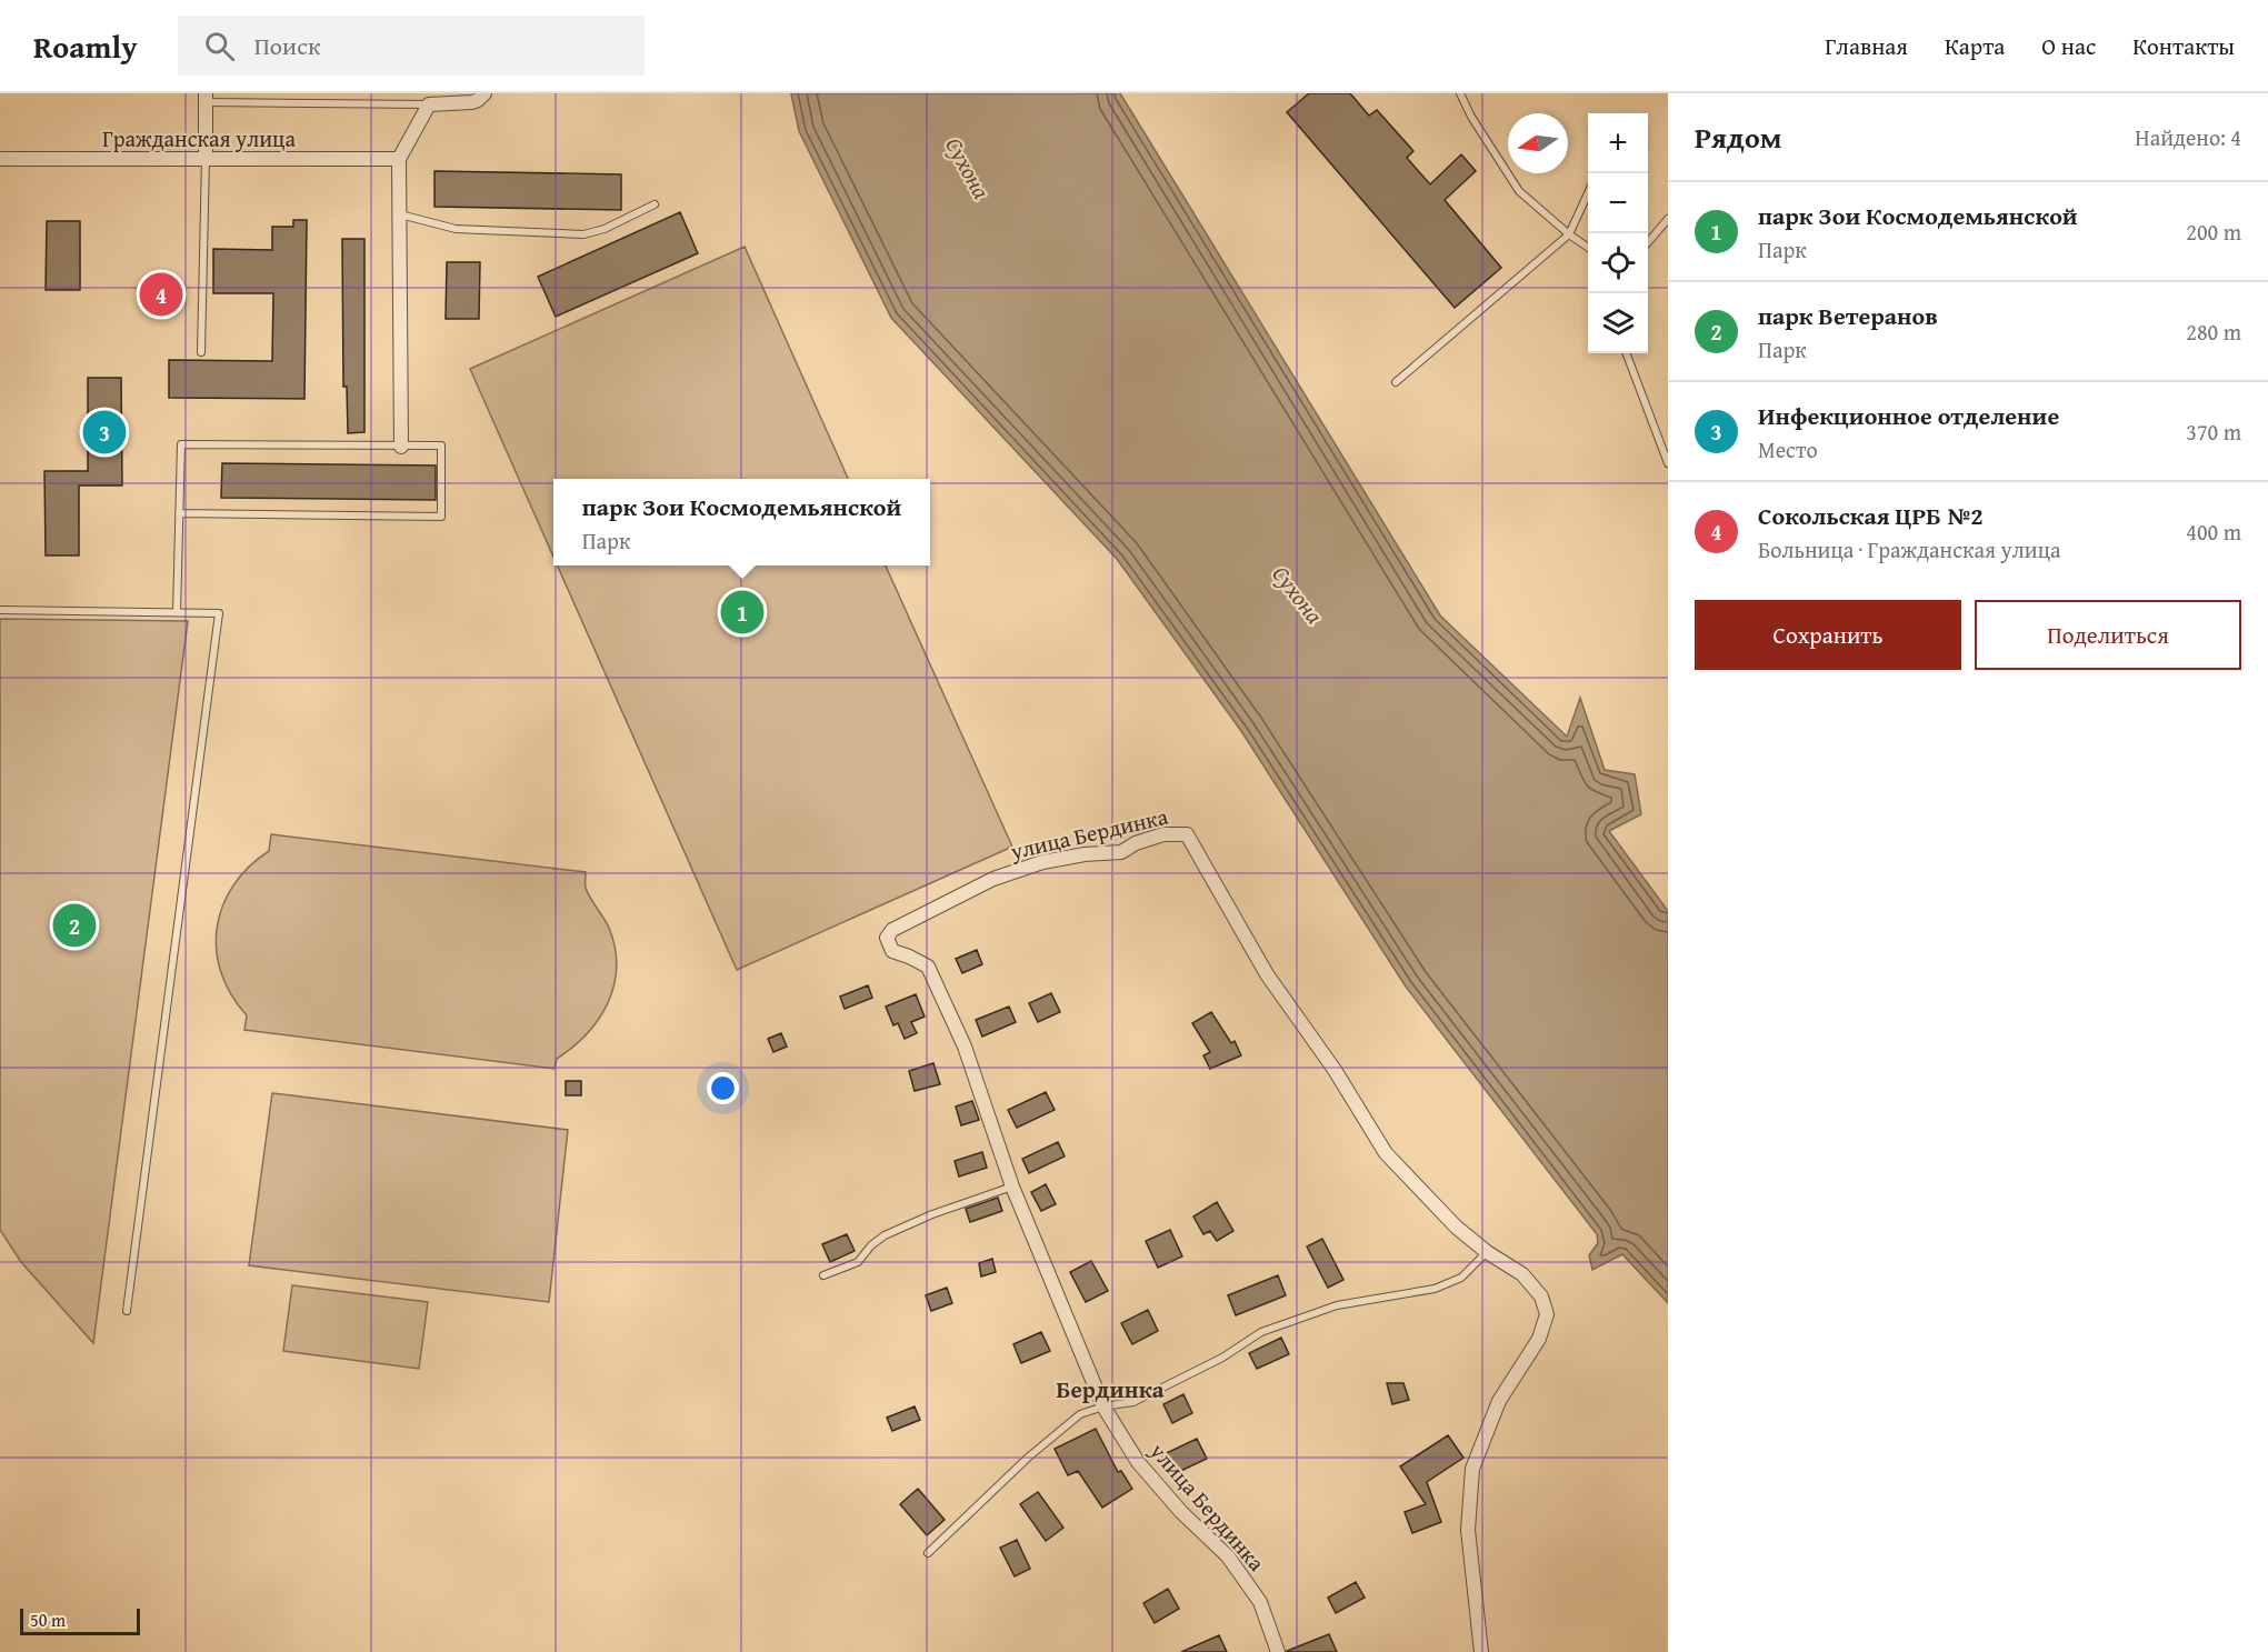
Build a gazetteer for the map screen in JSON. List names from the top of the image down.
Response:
{
  "streets": {
    "street": ["Гражданская улица", "улица Бердинка"]
  },
  "districts": ["Бердинка"],
  "water": ["Сухона"],
  "scale_bar": "50 m",
  "north": "left",
  "page": {
    "header": "Roamly",
    "search": "Поиск",
    "nav": [
      "Главная",
      "Карта",
      "О нас",
      "Контакты"
    ],
    "heading": ["Рядом", "Найдено: 4"],
    "map_buttons": ["+", "−"],
    "list": [
      {
        "mark": "1",
        "name": "парк Зои Космодемьянской",
        "note": "Парк",
        "value": "200 m"
      },
      {
        "mark": "2",
        "name": "парк Ветеранов",
        "note": "Парк",
        "value": "280 m"
      },
      {
        "mark": "3",
        "name": "Инфекционное отделение",
        "note": "Место",
        "value": "370 m"
      },
      {
        "mark": "4",
        "name": "Сокольская ЦРБ №2",
        "note": "Больница · Гражданская улица",
        "value": "400 m"
      }
    ],
    "pins": [
      "4",
      "3",
      "1",
      "2"
    ],
    "popup": ["парк Зои Космодемьянской", "Парк"],
    "buttons": ["Сохранить", "Поделиться"],
    "scale": "50 m"
  }
}
